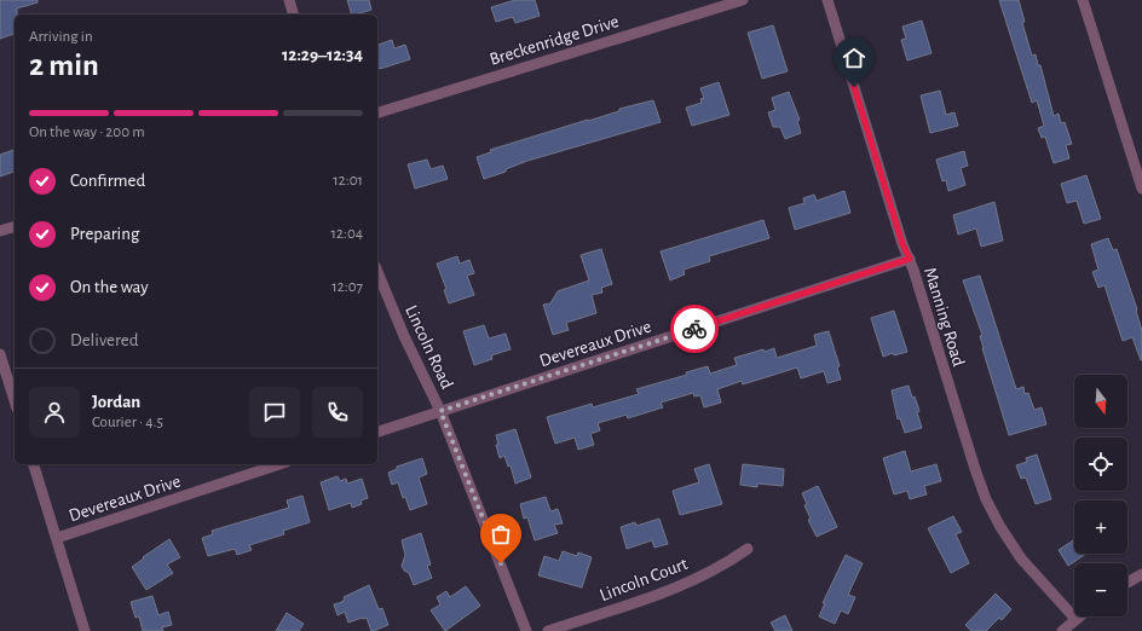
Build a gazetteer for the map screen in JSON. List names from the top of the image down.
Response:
{
  "streets": {
    "street": [
      "Breckenridge Drive",
      "Manning Road",
      "Devereaux Drive",
      "Lincoln Road",
      "Lincoln Court"
    ]
  },
  "crossings": [
    ["Manning Road", "Devereaux Drive"],
    ["Devereaux Drive", "Lincoln Road"]
  ],
  "north": "bottom",
  "page": {
    "heading": ["2 min", "Arriving in", "12:29–12:34"],
    "panel": ["Jordan", "Courier · 4.5"],
    "bar": "On the way · 200 m",
    "list": [
      ["Confirmed", "12:01"],
      ["Preparing", "12:04"],
      ["On the way", "12:07"],
      "Delivered"
    ],
    "map_buttons": ["+", "−"]
  }
}
